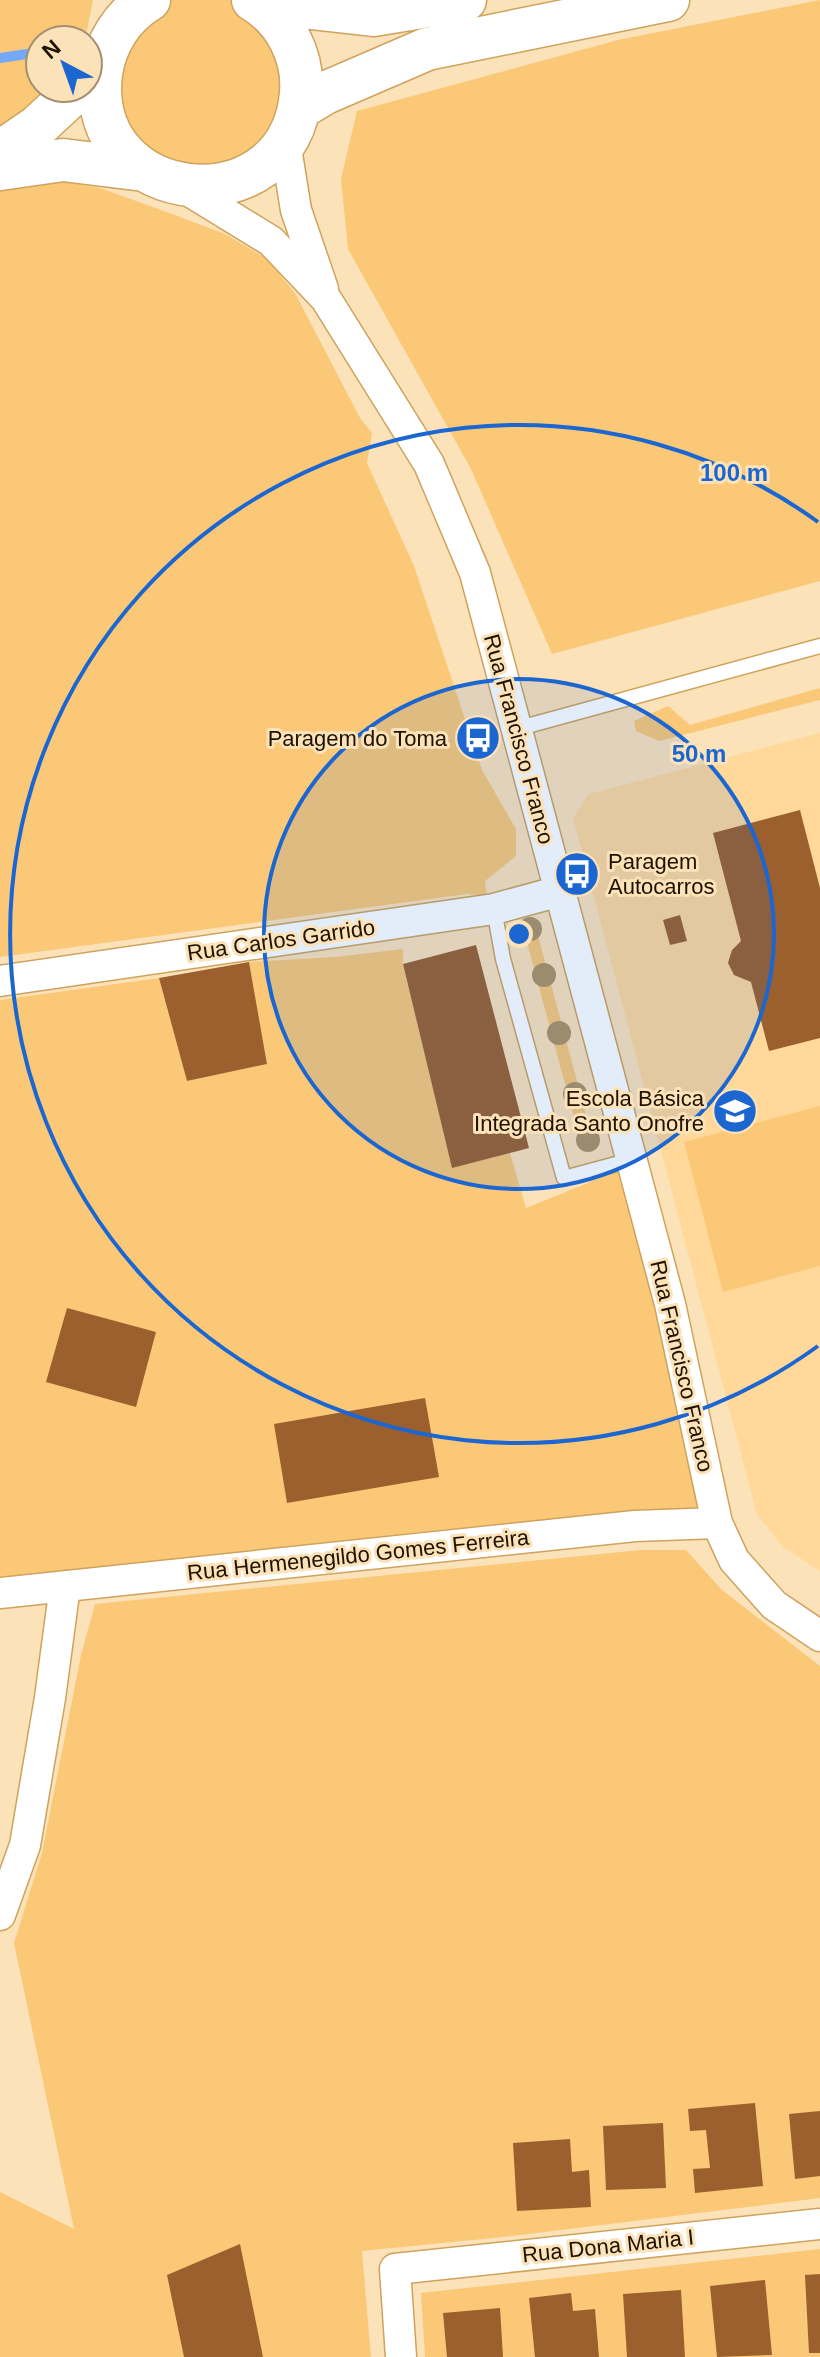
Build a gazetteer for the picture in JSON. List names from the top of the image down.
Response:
{
  "streets": {
    "street": [
      "Rua Francisco Franco",
      "Rua Carlos Garrido",
      "Rua Hermenegildo Gomes Ferreira",
      "Rua Dona Maria I"
    ]
  },
  "crossings": [
    ["Rua Francisco Franco", "Rua Carlos Garrido"],
    ["Rua Francisco Franco", "Rua Hermenegildo Gomes Ferreira"]
  ],
  "places": {
    "bus stop": ["Paragem do Toma", "Paragem Autocarros"],
    "school or university": ["Escola Básica Integrada Santo Onofre"]
  },
  "north": "top left",
  "rings": ["100 m", "50 m"]
}
